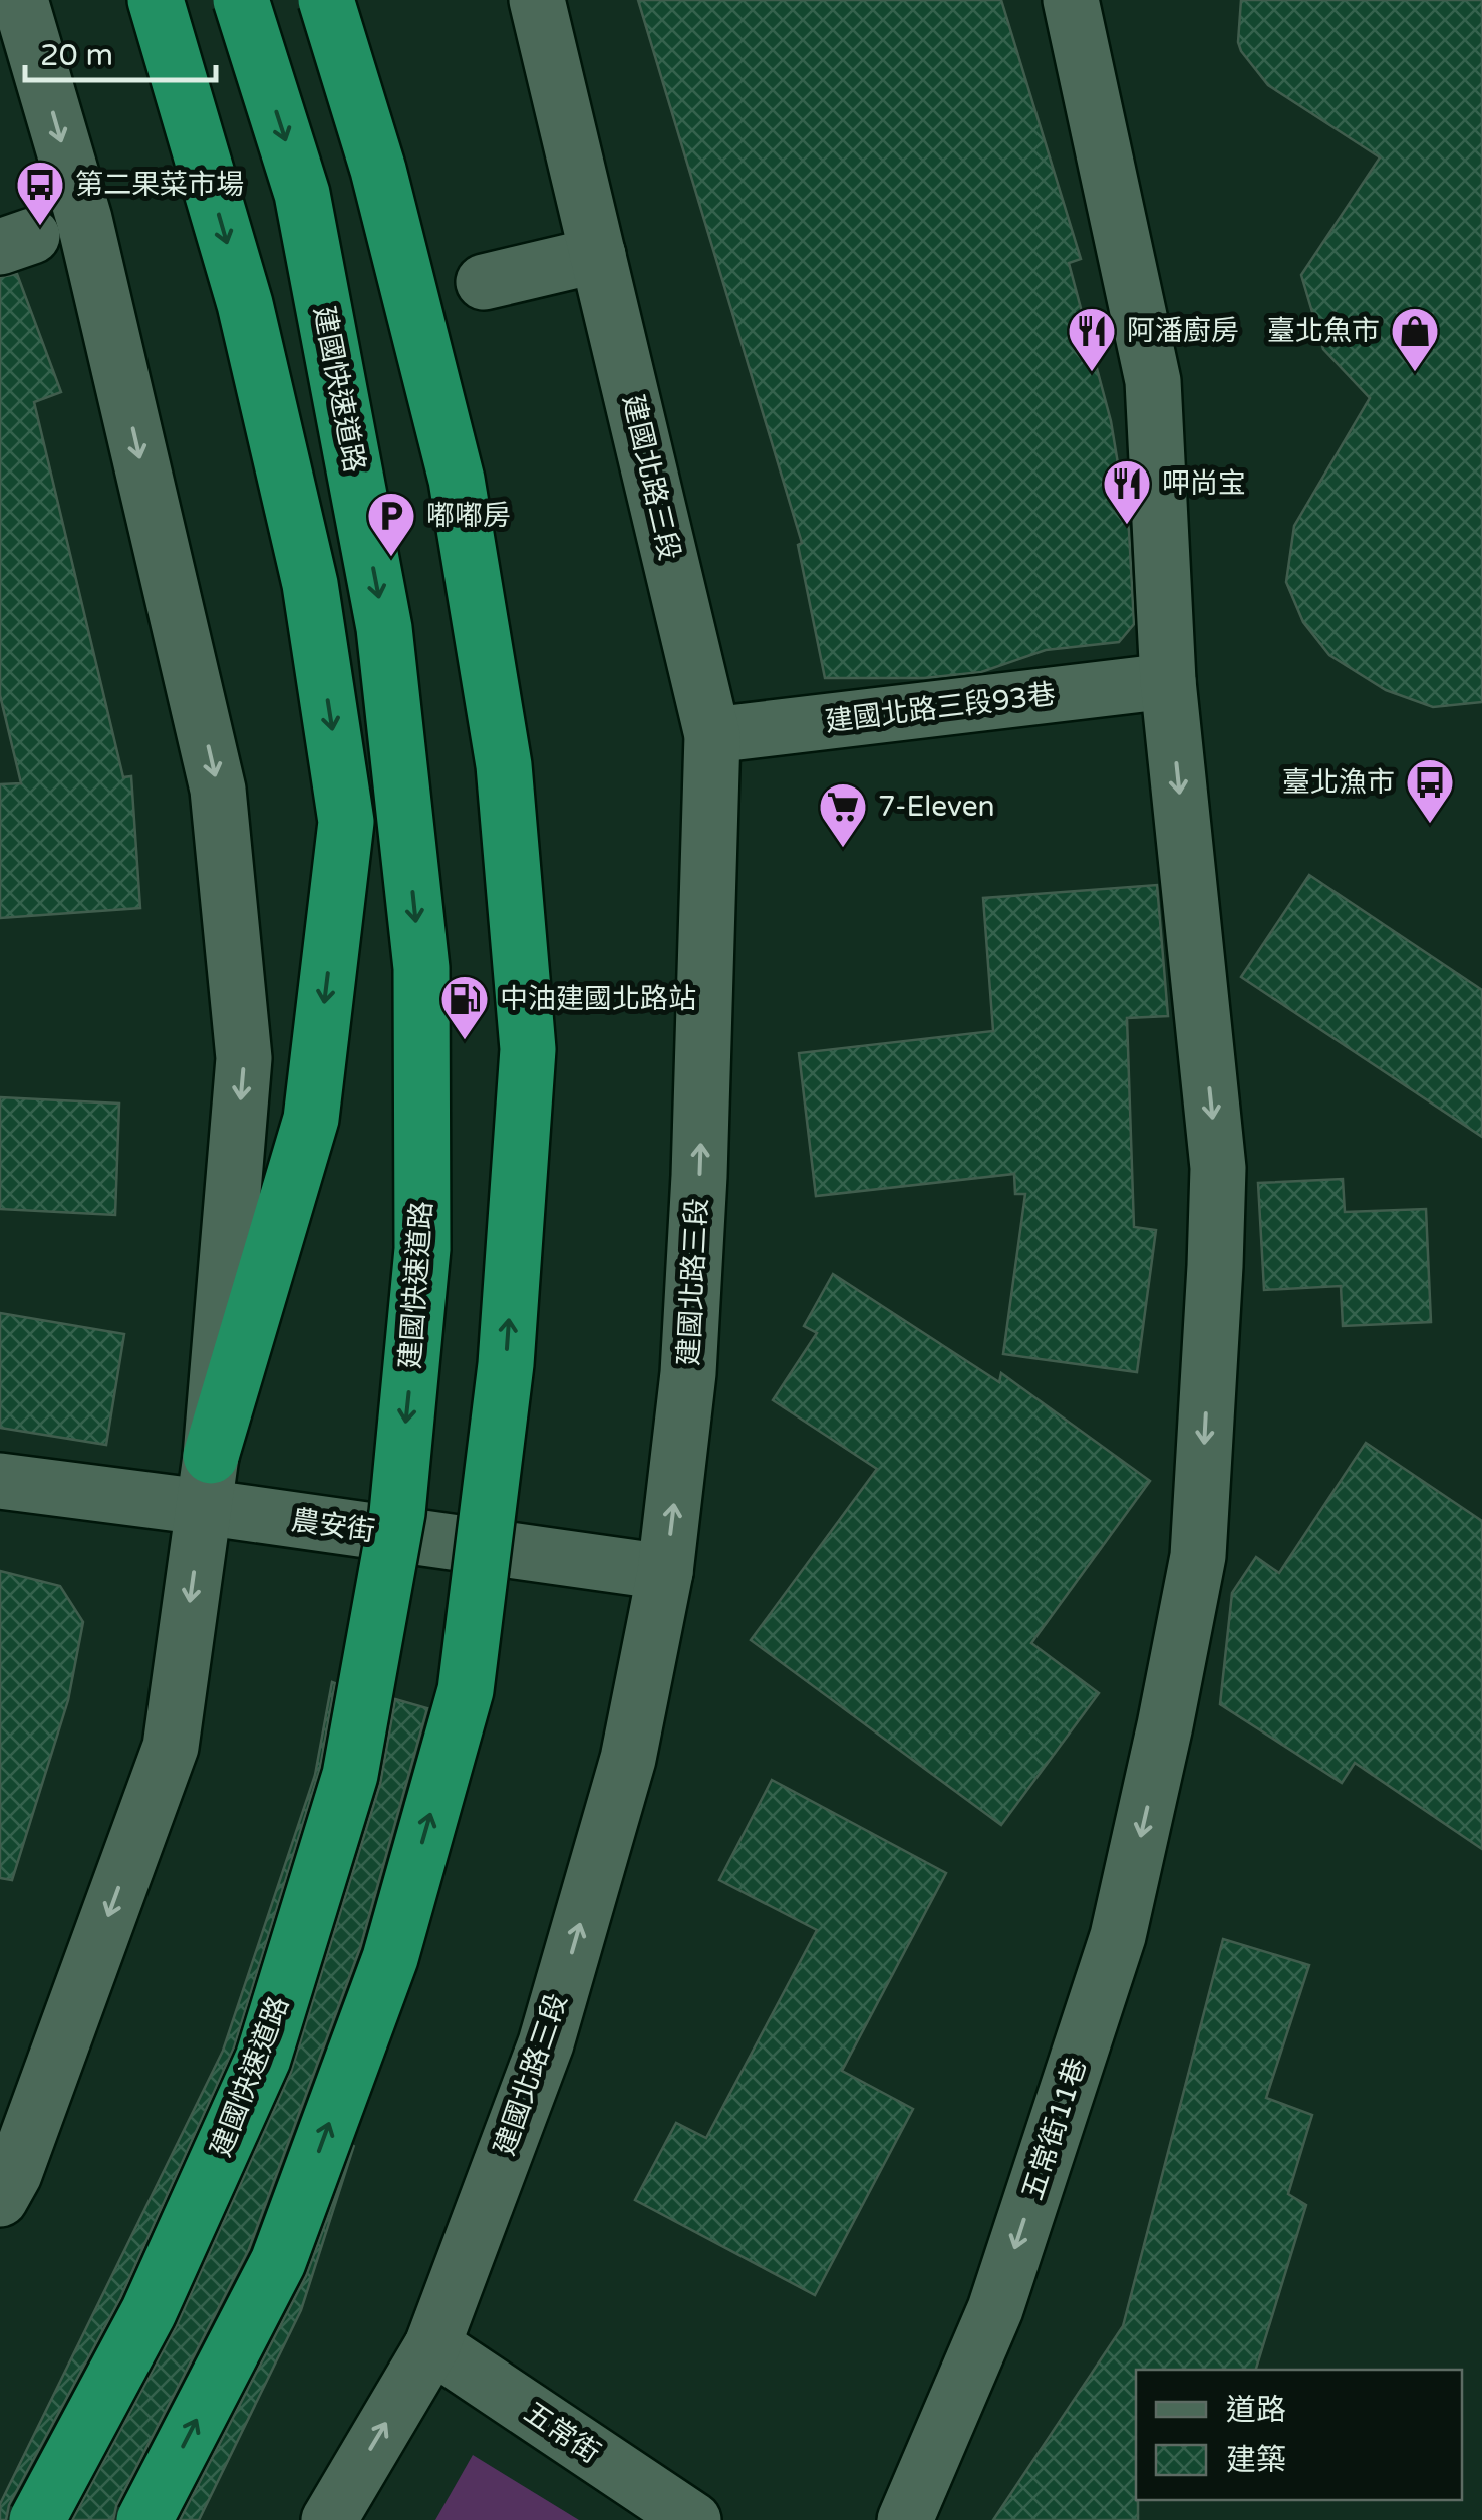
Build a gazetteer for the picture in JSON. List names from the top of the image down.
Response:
{
  "streets": {
    "highway": ["建國快速道路"],
    "street": [
      "建國北路三段",
      "建國北路三段93巷",
      "農安街",
      "五常街11巷",
      "五常街"
    ]
  },
  "crossings": [
    ["建國北路三段", "建國北路三段93巷"],
    ["建國北路三段", "農安街"],
    ["建國北路三段", "五常街"],
    ["建國北路三段93巷", "五常街11巷"]
  ],
  "one_way": ["五常街11巷"],
  "places": {
    "bus stop": ["第二果菜市場", "臺北漁市"],
    "restaurant": ["阿潘廚房", "呷尚宝"],
    "shop": ["臺北魚市"],
    "parking": ["嘟嘟房"],
    "supermarket": ["7-Eleven"],
    "fuel station": ["中油建國北路站"]
  },
  "legend": ["道路", "建築"],
  "scale_bar": "20 m"
}
